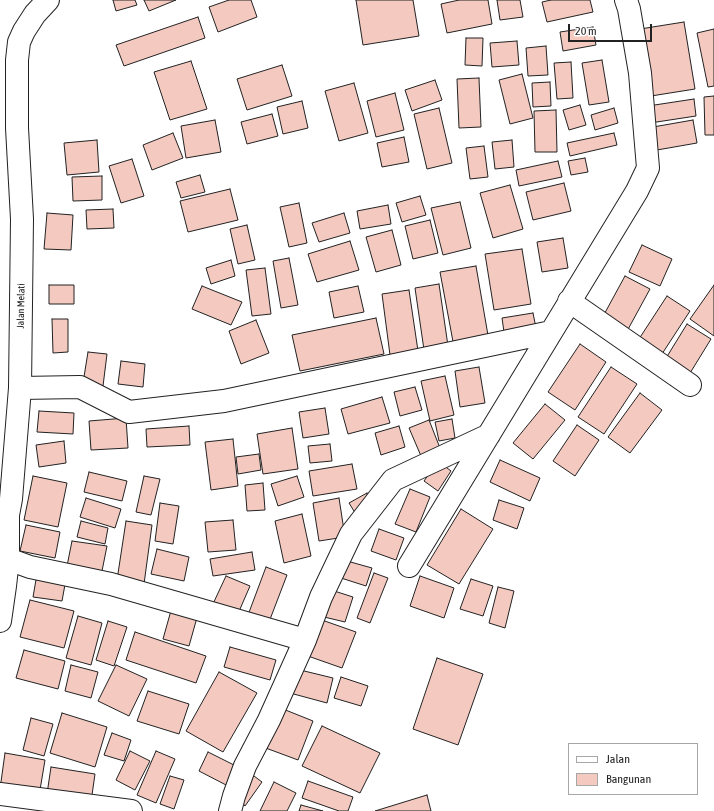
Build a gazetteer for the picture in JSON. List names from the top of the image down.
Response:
{
  "streets": {
    "street": ["Jalan Melati"]
  },
  "legend": ["Jalan", "Bangunan"],
  "scale_bar": "20 m"
}
